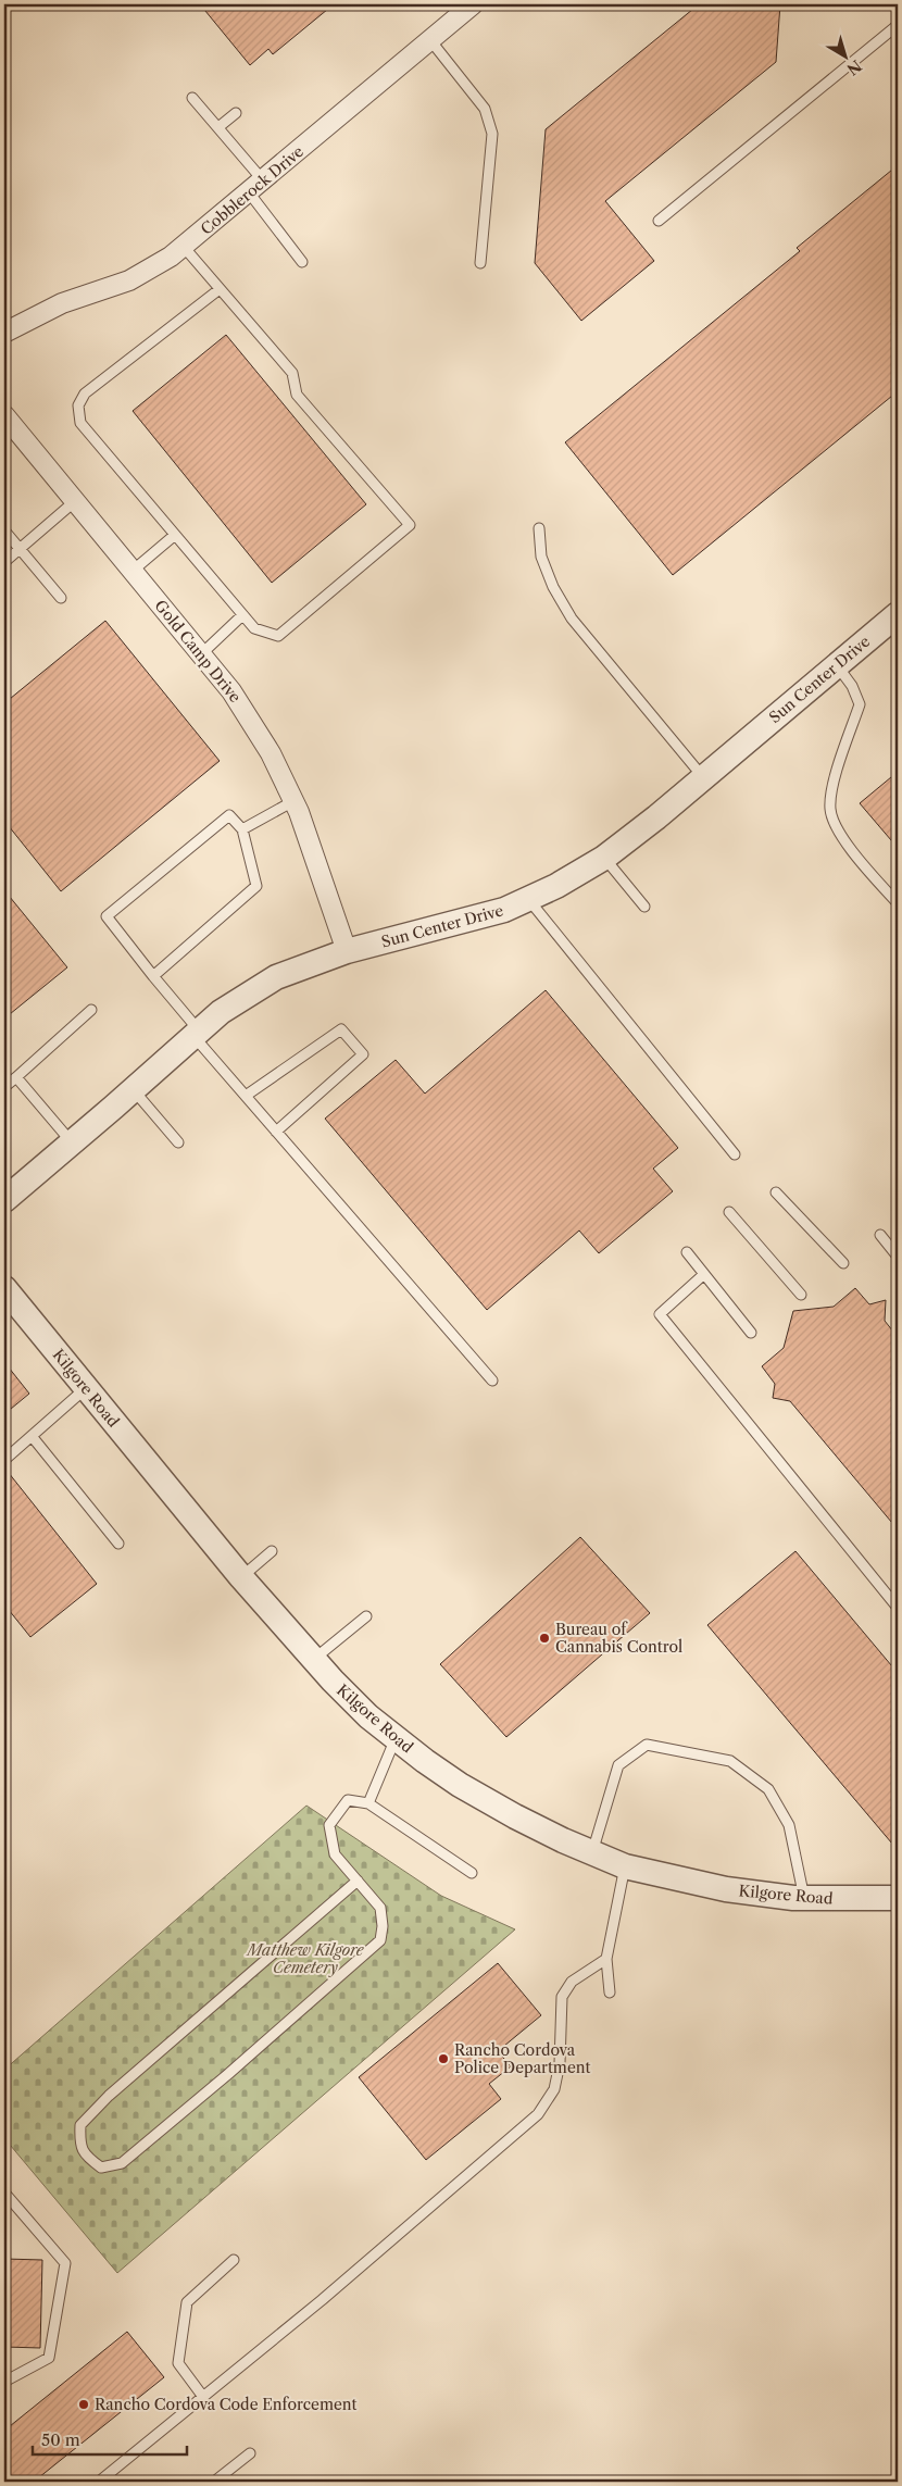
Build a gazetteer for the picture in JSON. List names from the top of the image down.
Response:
{
  "streets": {
    "street": [
      "Cobblerock Drive",
      "Gold Camp Drive",
      "Sun Center Drive",
      "Kilgore Road"
    ]
  },
  "crossings": [
    ["Gold Camp Drive", "Sun Center Drive"]
  ],
  "parks": ["Matthew Kilgore Cemetery"],
  "places": ["Bureau of Cannabis Control", "Rancho Cordova Police Department", "Rancho Cordova Code Enforcement"],
  "scale_bar": "50 m",
  "north": "bottom right"
}
